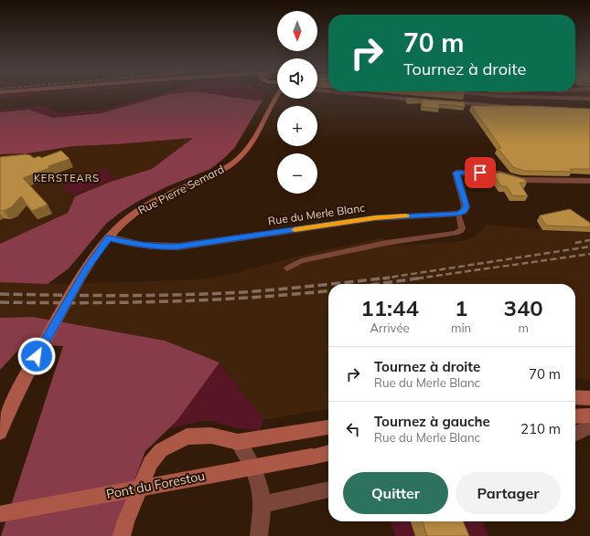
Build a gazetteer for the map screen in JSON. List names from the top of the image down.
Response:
{
  "streets": {
    "main road": ["Rue Pierre Semard", "Pont du Forestou"],
    "street": ["Rue du Merle Blanc"]
  },
  "crossings": [
    ["Rue Pierre Semard", "Rue du Merle Blanc"]
  ],
  "districts": ["KERSTEARS"],
  "north": "bottom",
  "page": {
    "map_buttons": ["+", "−"],
    "turn": ["70 m", "Tournez à droite"],
    "eta": [
      "11:44",
      "Arrivée",
      "1",
      "min",
      "340",
      "m"
    ],
    "list": [
      {
        "name": "Tournez à droite",
        "note": "Rue du Merle Blanc",
        "value": "70 m"
      },
      {
        "name": "Tournez à gauche",
        "note": "Rue du Merle Blanc",
        "value": "210 m"
      }
    ],
    "buttons": ["Quitter", "Partager"]
  }
}
